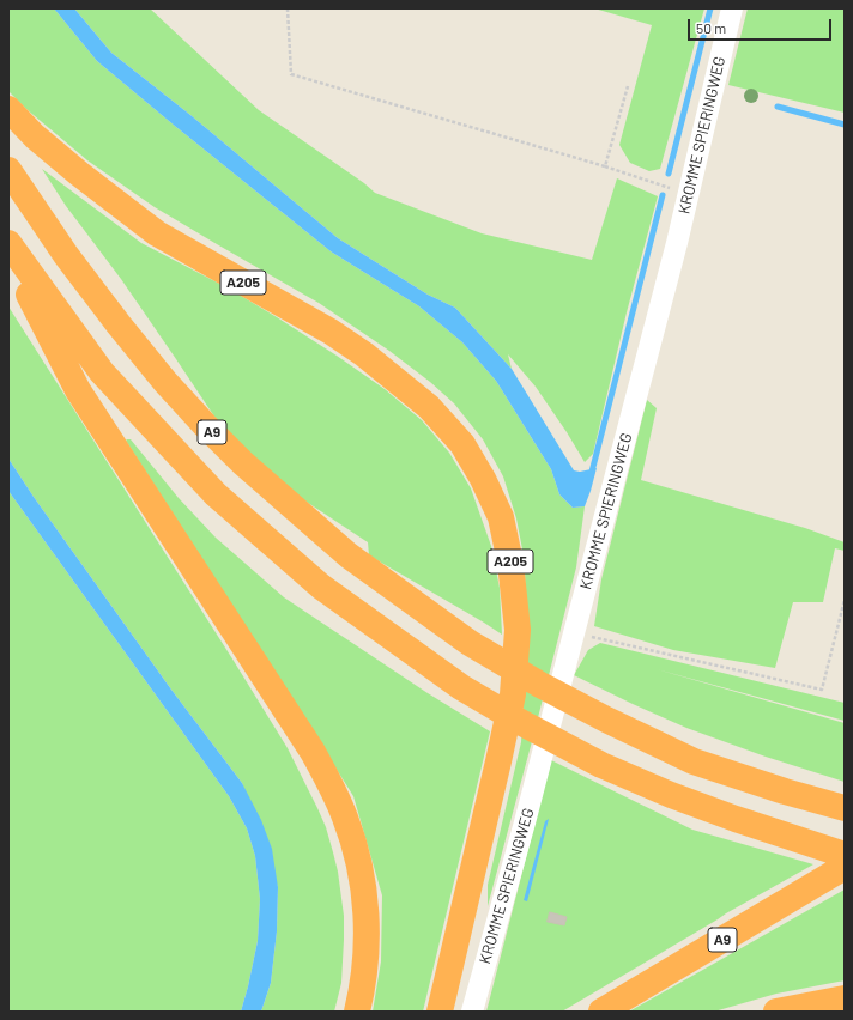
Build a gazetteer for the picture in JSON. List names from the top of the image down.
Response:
{
  "streets": {
    "highway": ["A205", "A9"],
    "street": ["KROMME SPIERINGWEG"]
  },
  "scale_bar": "50 m"
}
